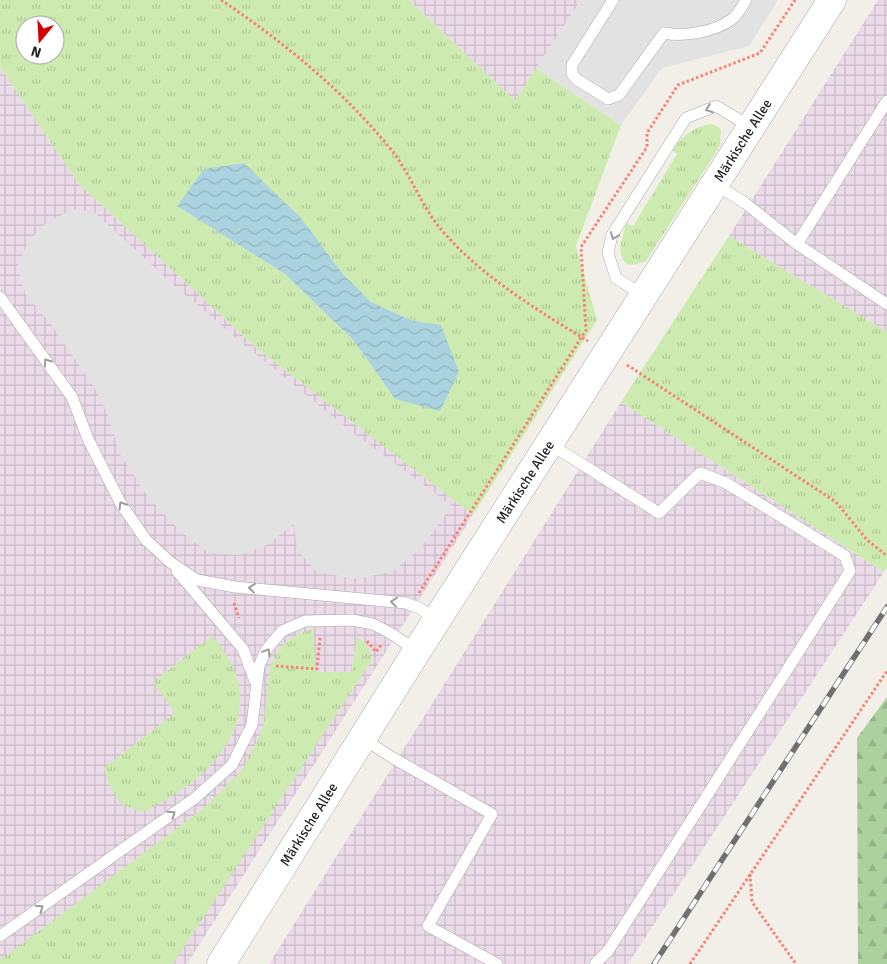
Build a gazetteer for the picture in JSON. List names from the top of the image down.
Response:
{
  "streets": {
    "street": ["Märkische Allee"]
  },
  "north": "bottom"
}
